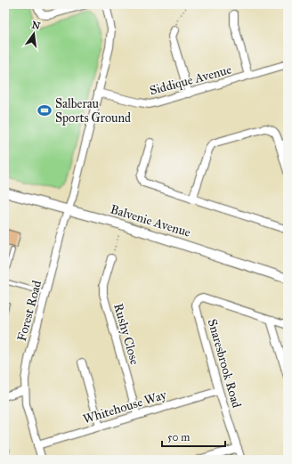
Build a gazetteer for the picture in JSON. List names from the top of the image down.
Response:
{
  "streets": {
    "street": [
      "Siddique Avenue",
      "Balvenie Avenue",
      "Forest Road",
      "Rushy Close",
      "Snaresbrook Road",
      "Whitehouse Way"
    ]
  },
  "crossings": [
    ["Siddique Avenue", "Forest Road"],
    ["Balvenie Avenue", "Forest Road"],
    ["Forest Road", "Whitehouse Way"],
    ["Rushy Close", "Whitehouse Way"],
    ["Snaresbrook Road", "Whitehouse Way"]
  ],
  "places": {
    "sports": ["Salberau Sports Ground"]
  },
  "scale_bar": "50 m",
  "north": "top"
}
